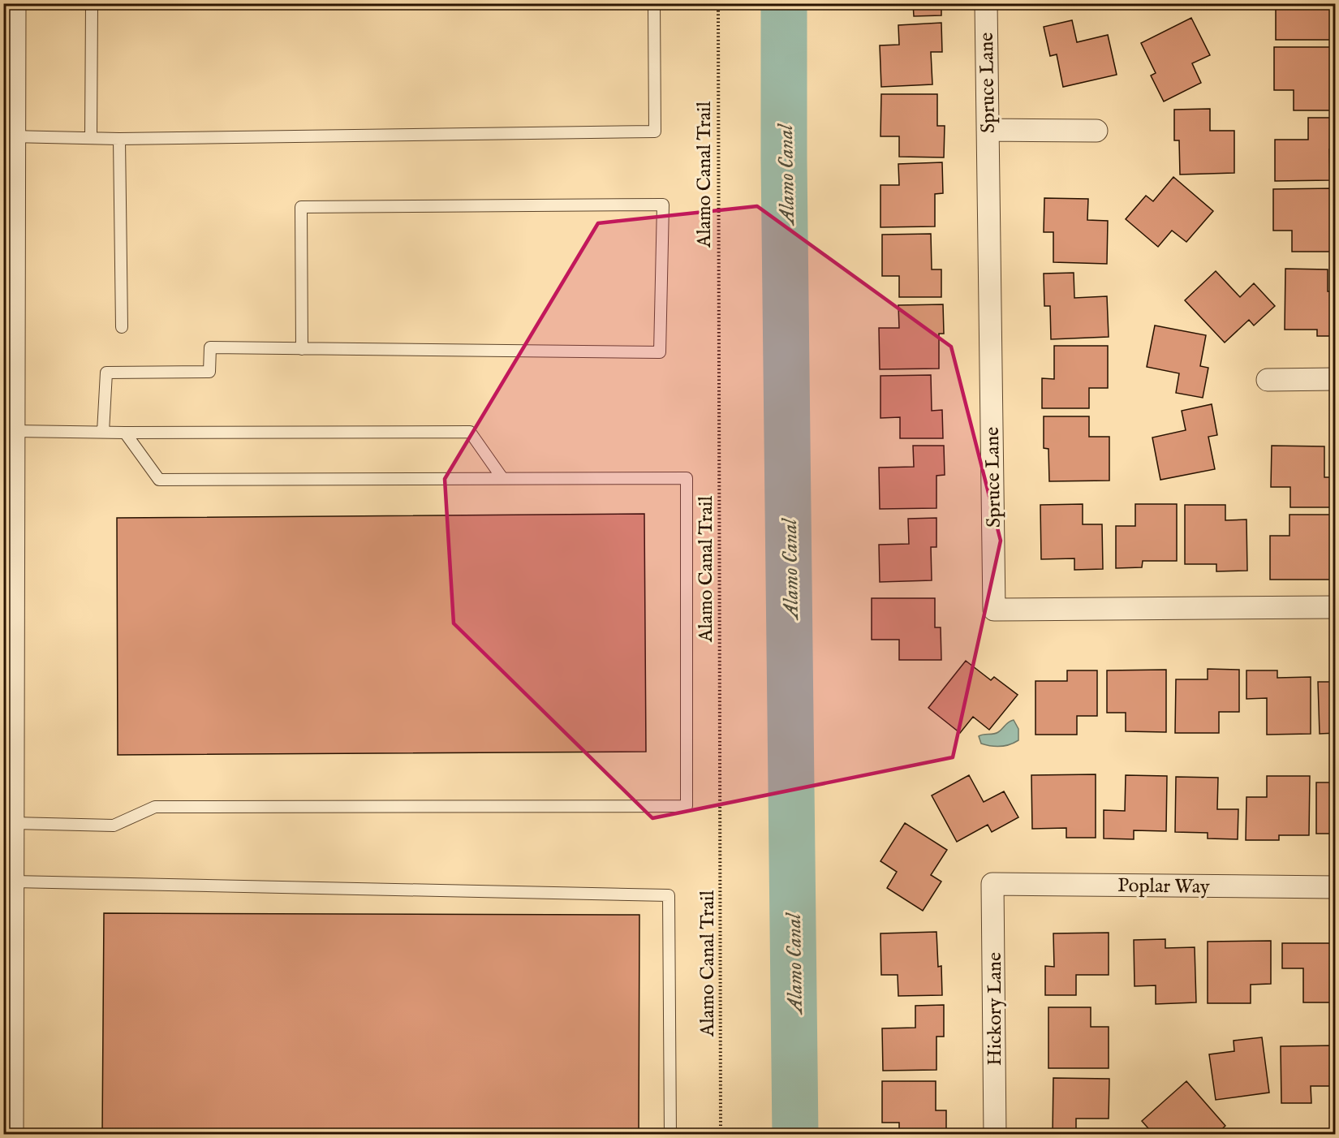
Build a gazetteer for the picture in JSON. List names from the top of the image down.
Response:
{
  "streets": {
    "street": ["Spruce Lane", "Poplar Way", "Hickory Lane"],
    "path": ["Alamo Canal Trail"]
  },
  "crossings": [
    ["Poplar Way", "Hickory Lane"]
  ],
  "water": ["Alamo Canal"]
}
